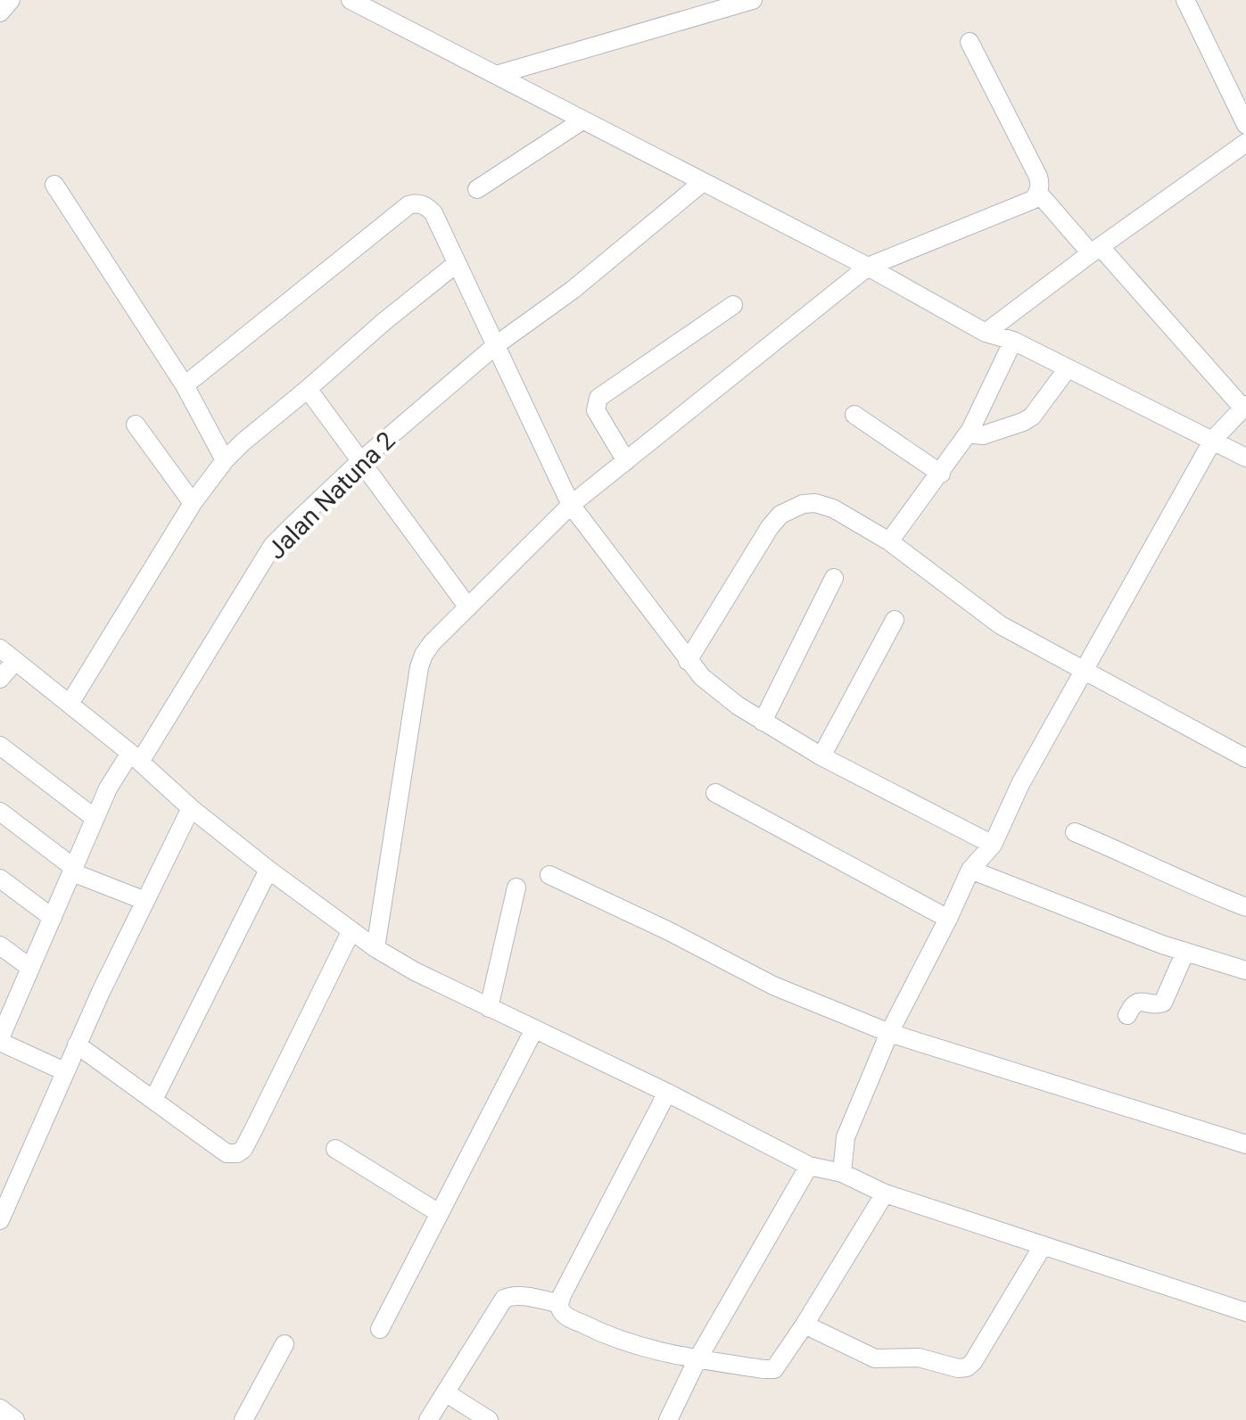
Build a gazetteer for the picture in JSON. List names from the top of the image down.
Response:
{
  "streets": {
    "street": ["Jalan Natuna 2"]
  }
}
